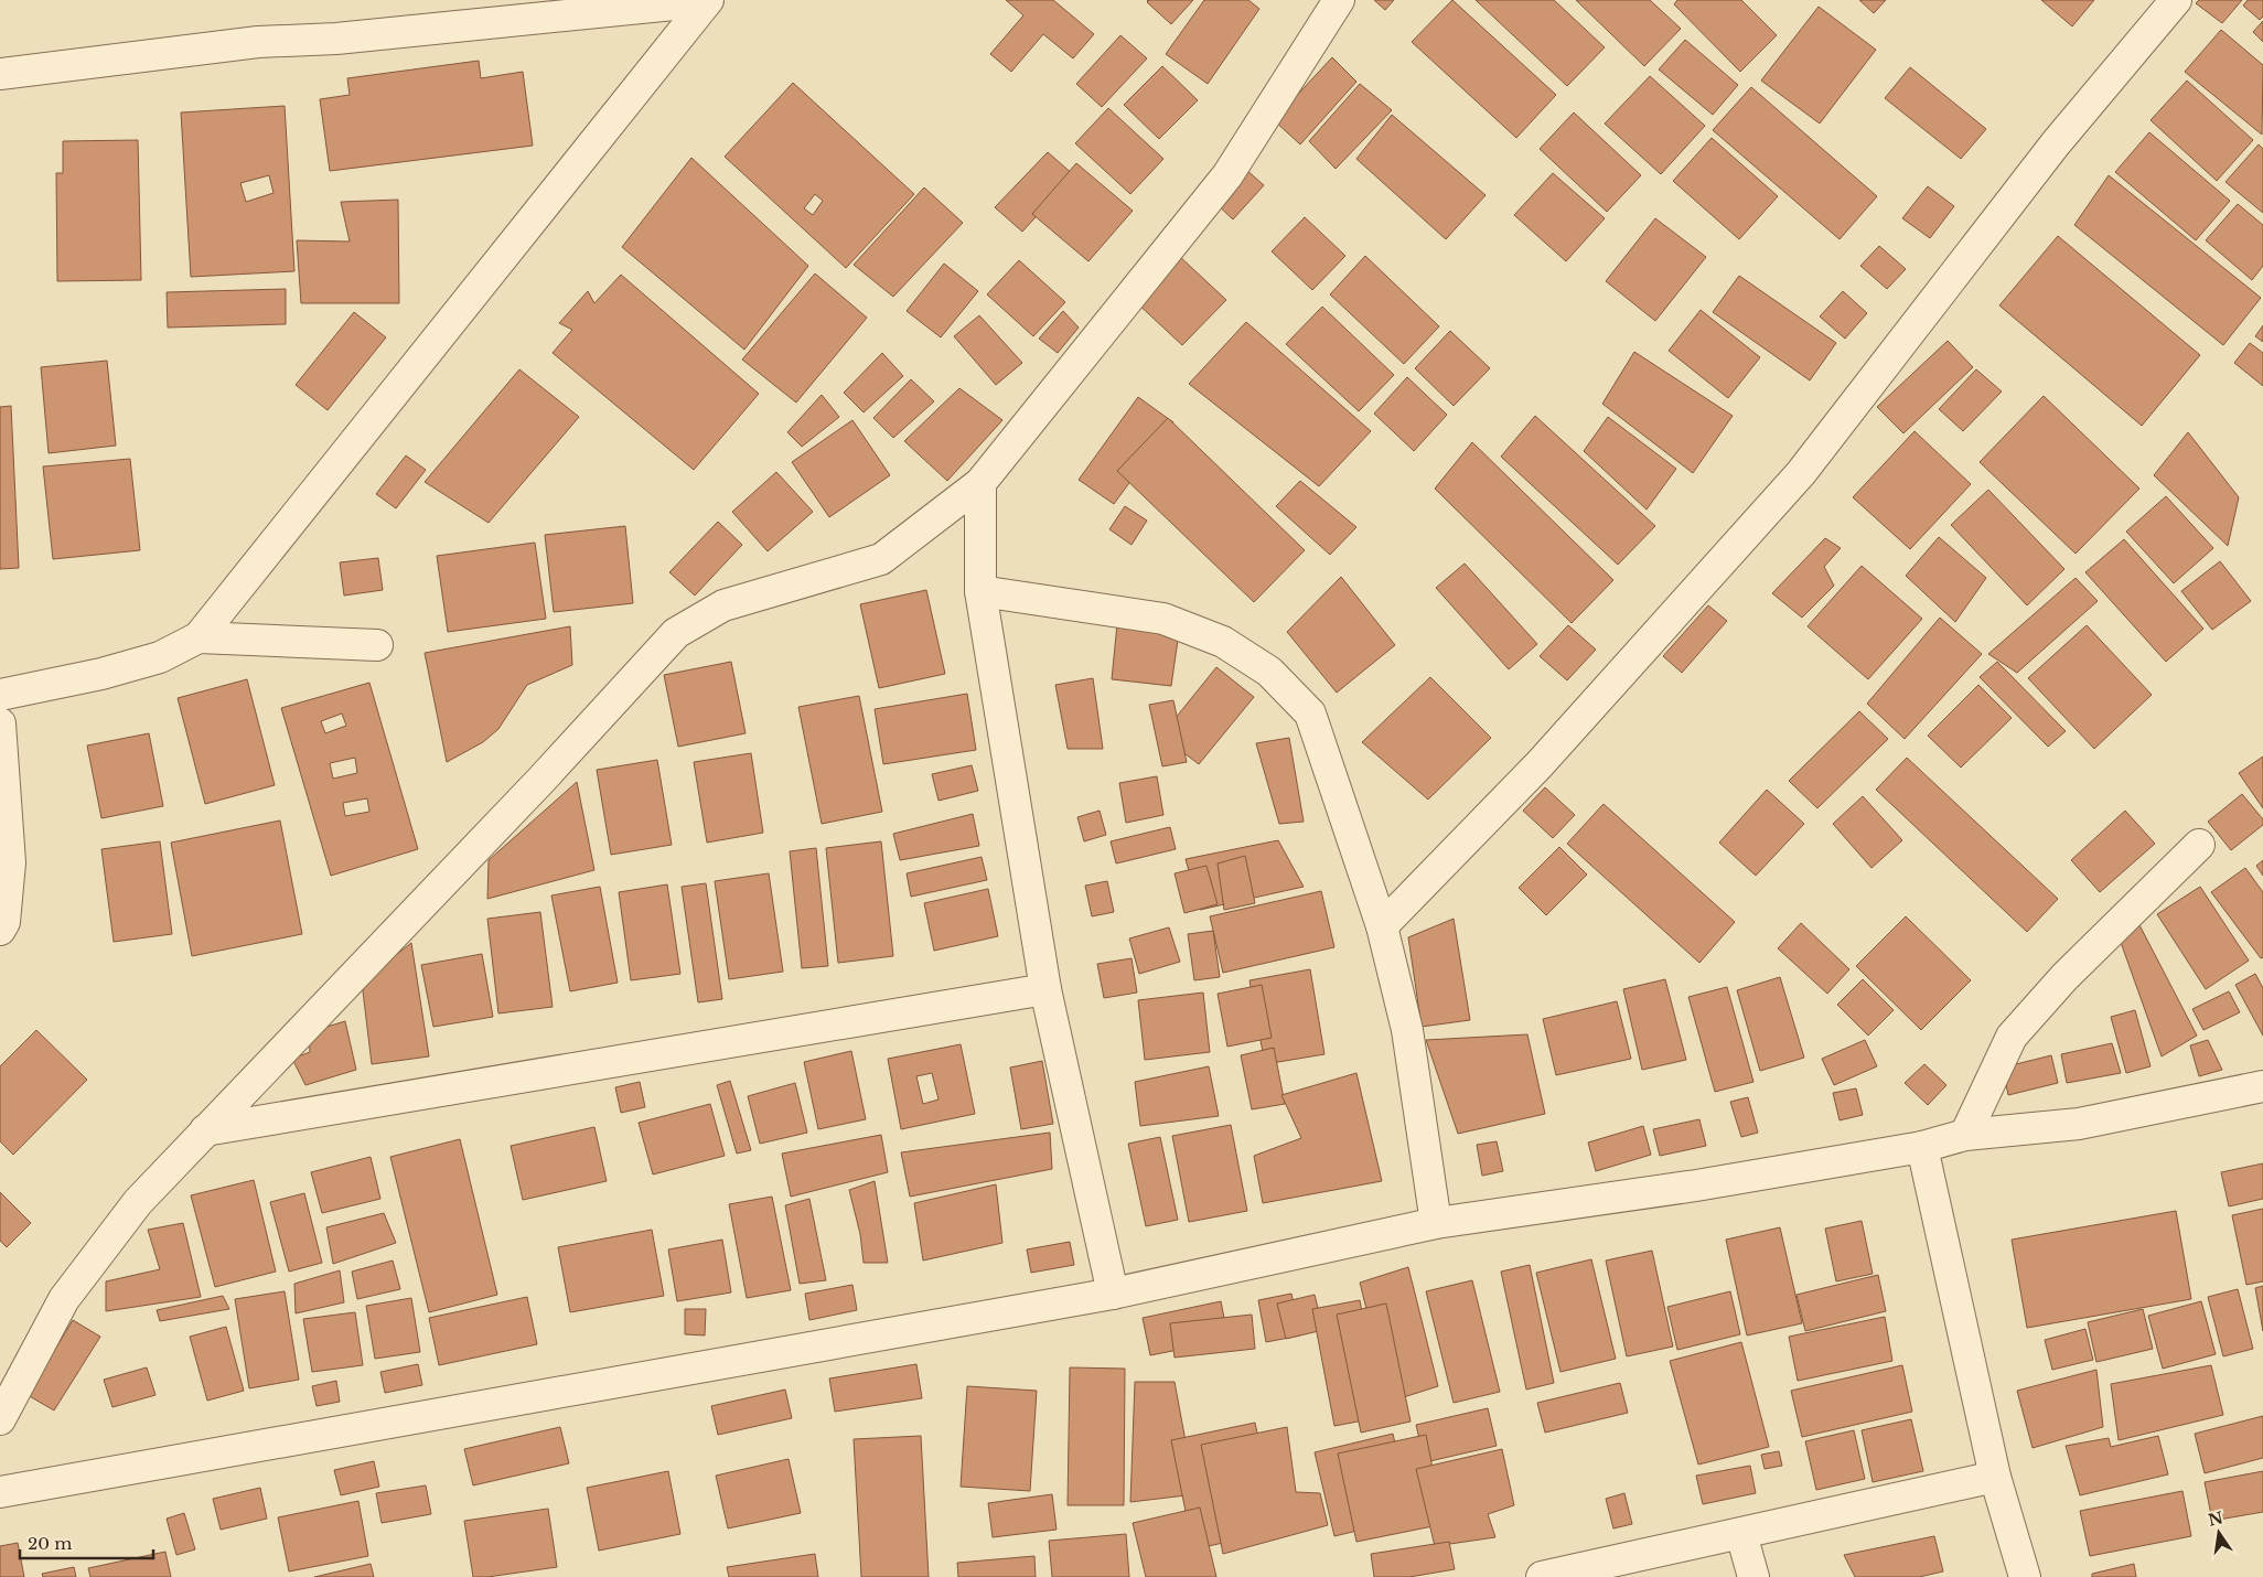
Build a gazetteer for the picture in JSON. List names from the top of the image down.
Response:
{
  "scale_bar": "20 m",
  "north": "top"
}
